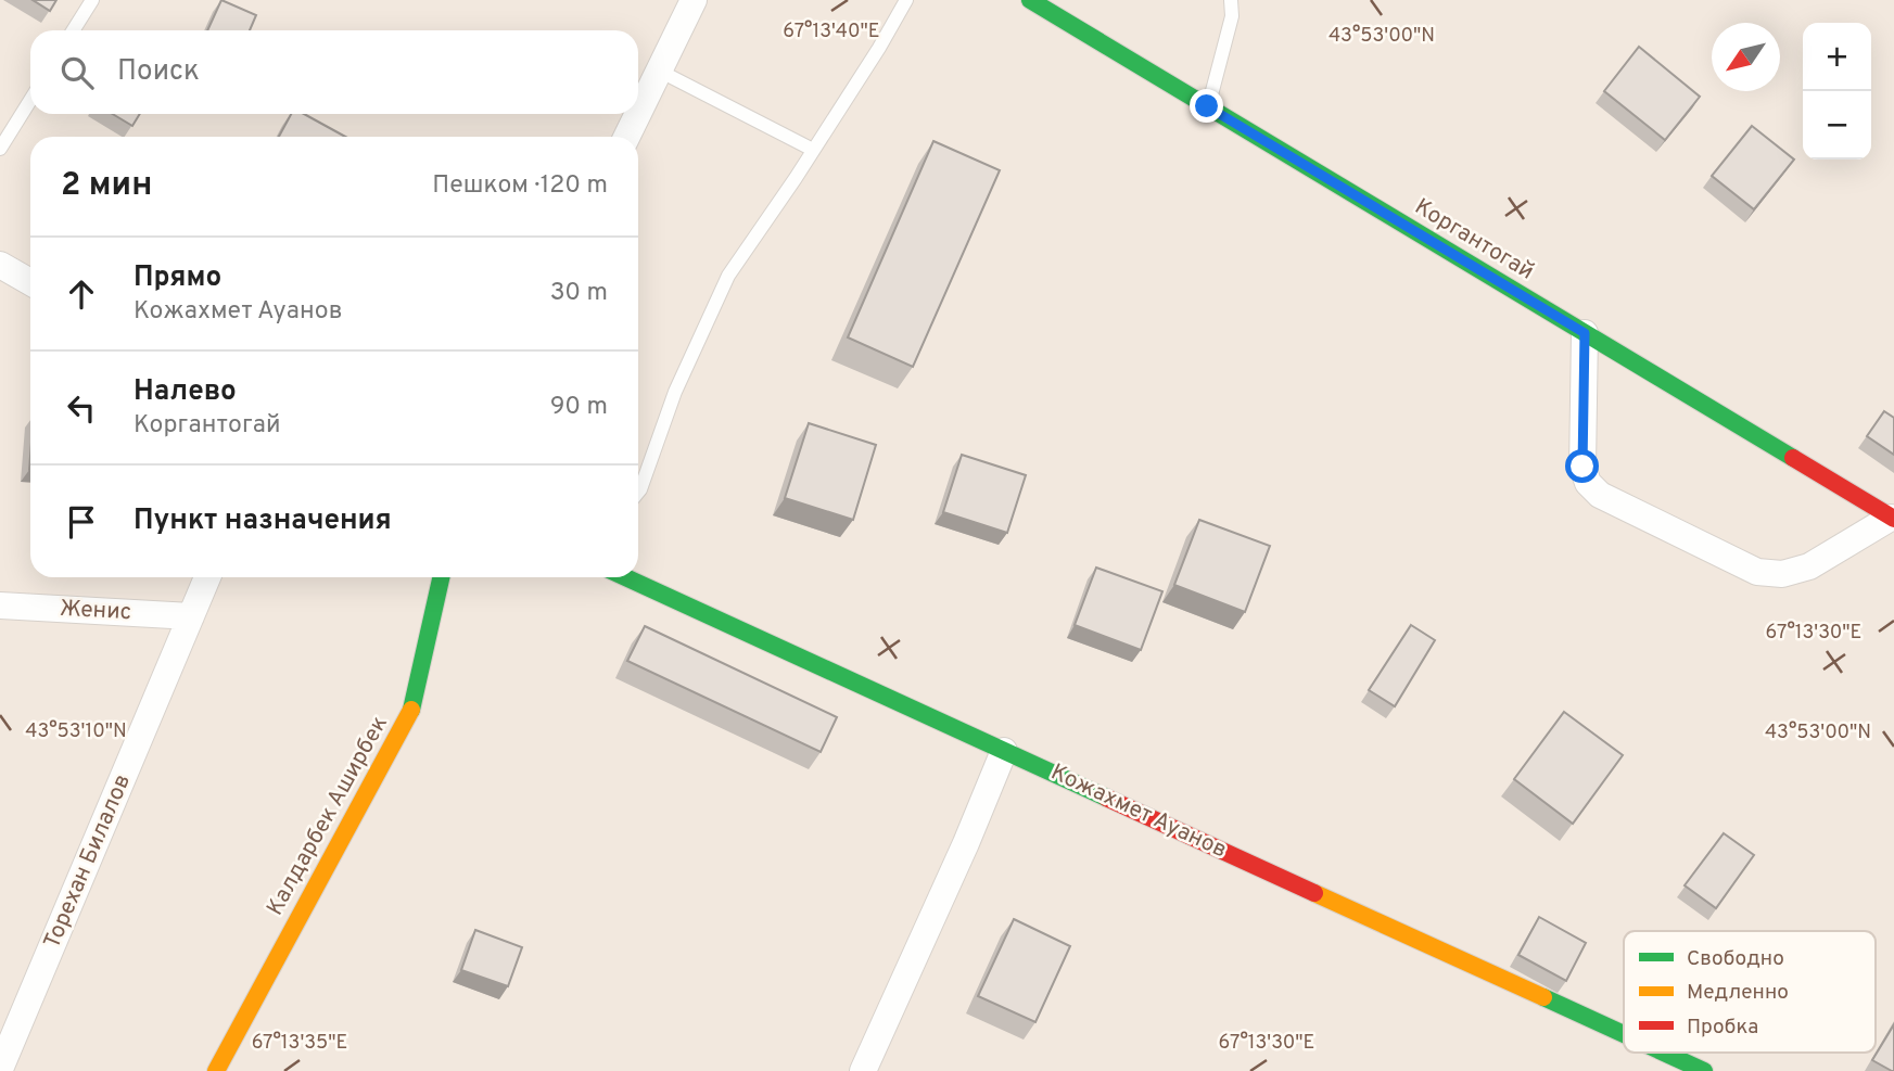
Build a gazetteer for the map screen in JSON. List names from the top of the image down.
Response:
{
  "streets": {
    "street": [
      "Коргантогай",
      "Женис",
      "Кожахмет Ауанов",
      "Калдарбек Аширбек",
      "Торехан Билалов"
    ]
  },
  "crossings": [
    ["Женис", "Торехан Билалов"]
  ],
  "legend": ["Свободно", "Медленно", "Пробка"],
  "north": "bottom left",
  "page": {
    "map_buttons": ["+", "−"],
    "search": "Поиск",
    "heading": ["2 мин", "Пешком · 120 m"],
    "list": [
      ["Прямо", "Кожахмет Ауанов", "30 m"],
      ["Налево", "Коргантогай", "90 m"],
      "Пункт назначения"
    ]
  },
  "coordinates": [
    "67°13'40\"E",
    "43°53'00\"N",
    "67°13'30\"E",
    "43°53'10\"N",
    "67°13'35\"E"
  ]
}
